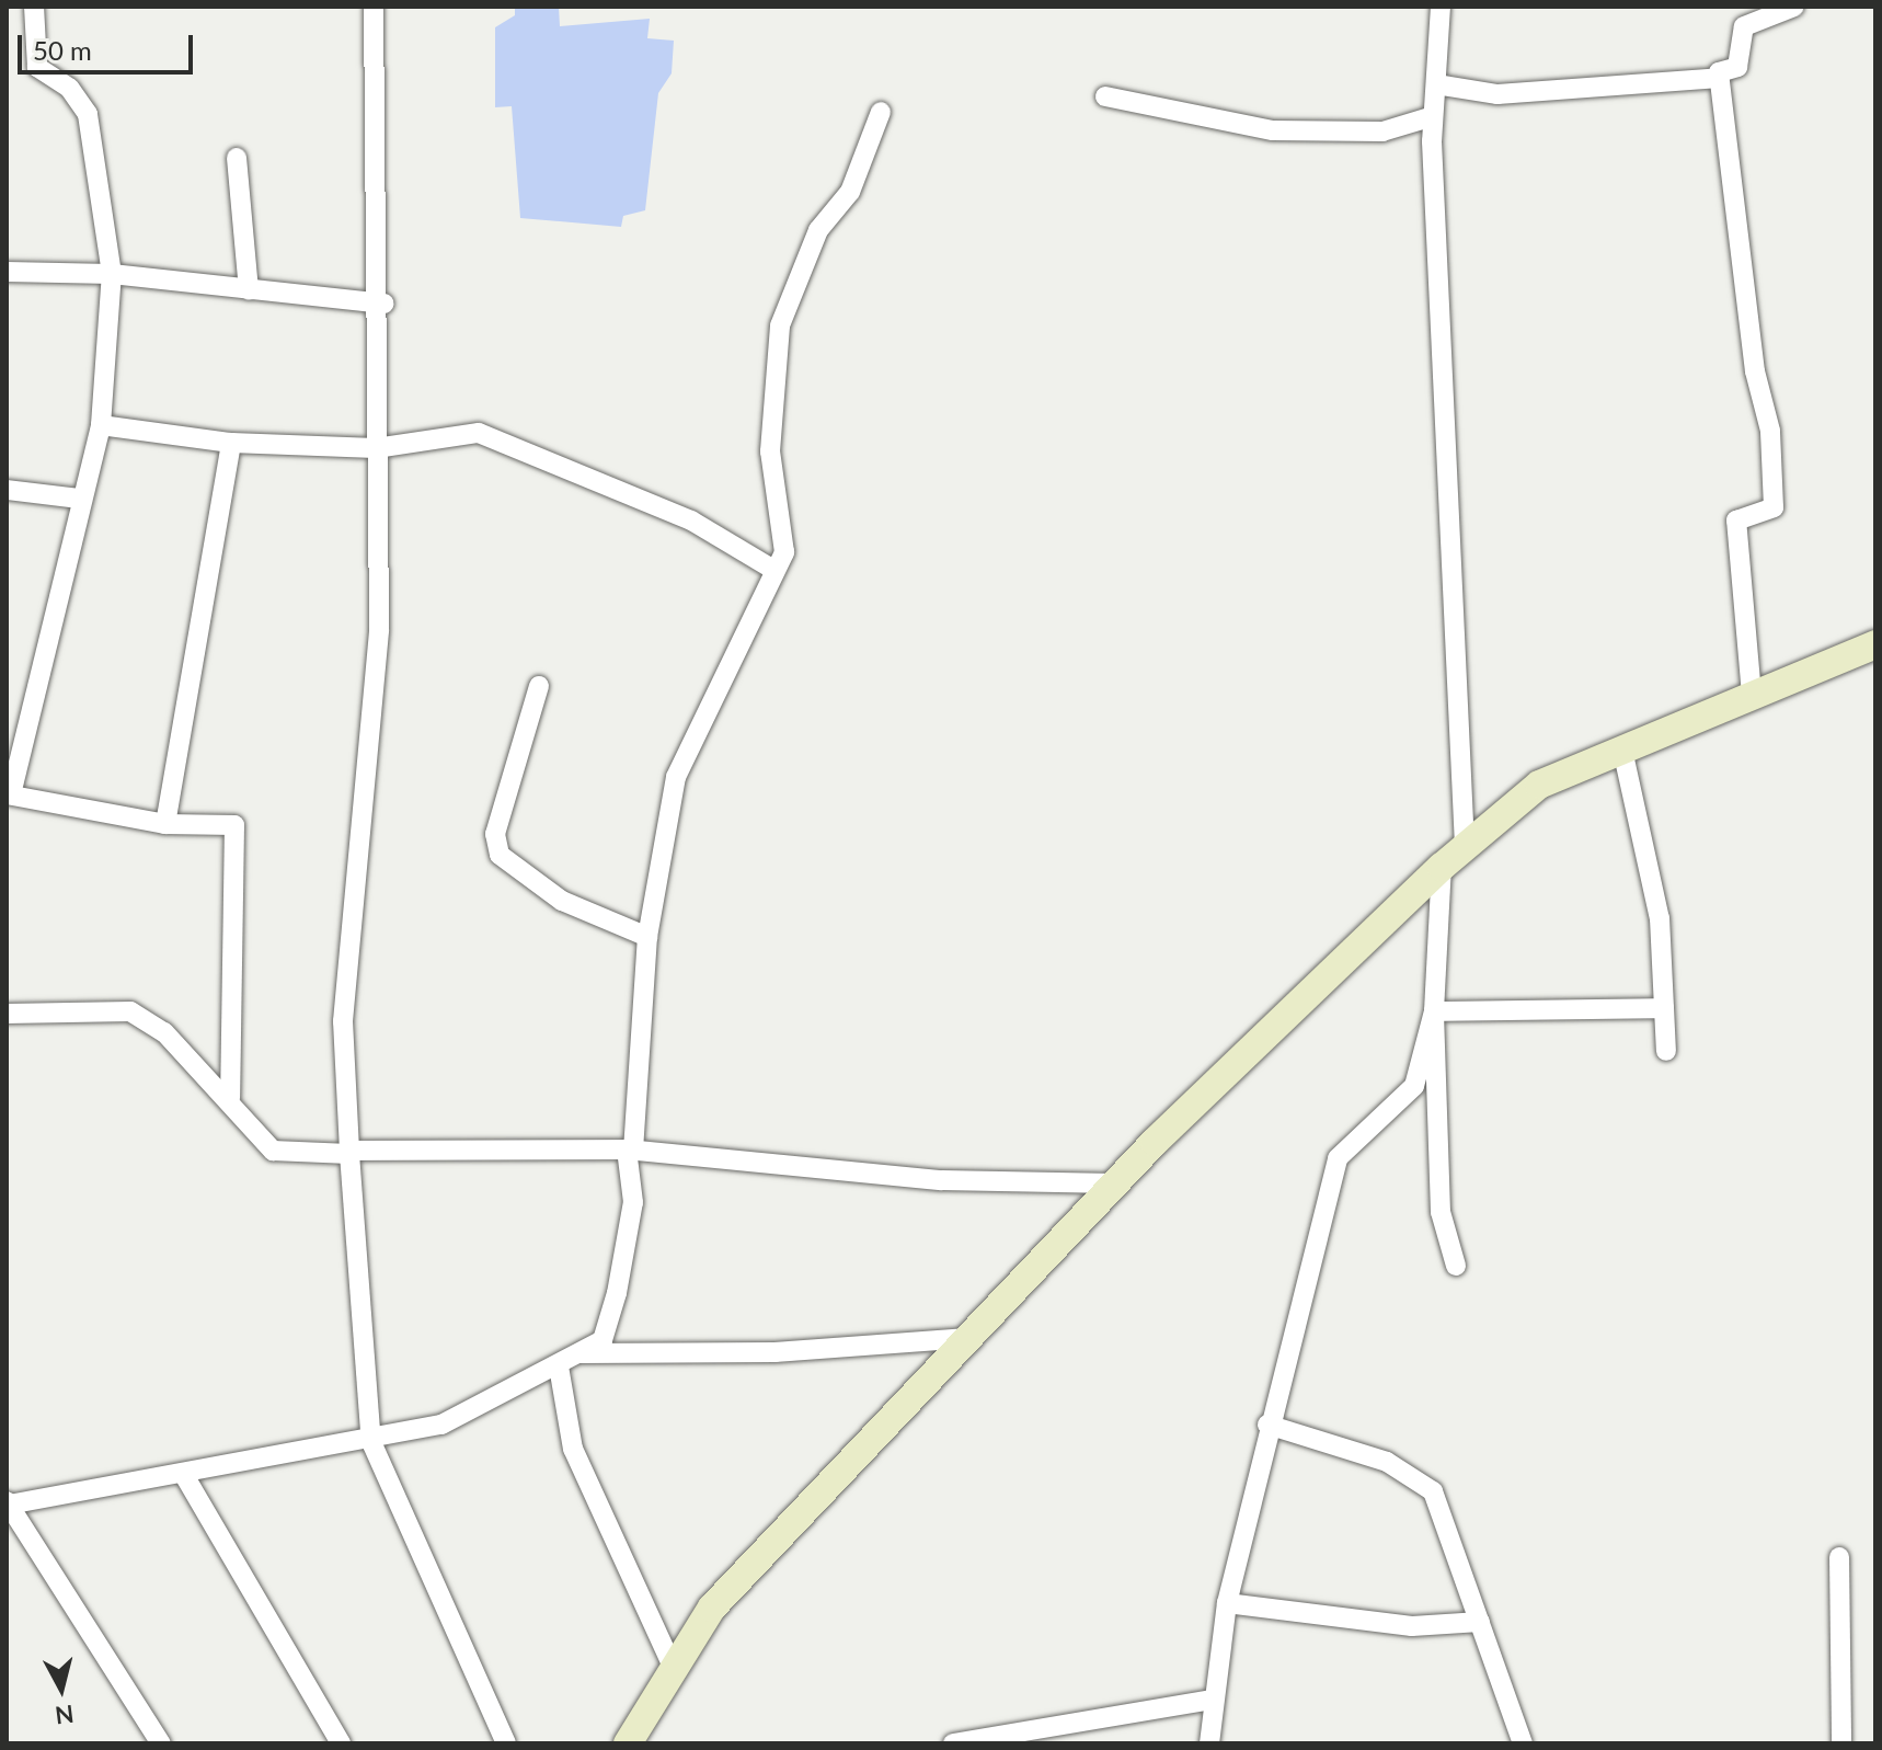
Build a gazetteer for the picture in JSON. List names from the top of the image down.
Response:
{
  "scale_bar": "50 m",
  "north": "bottom"
}
